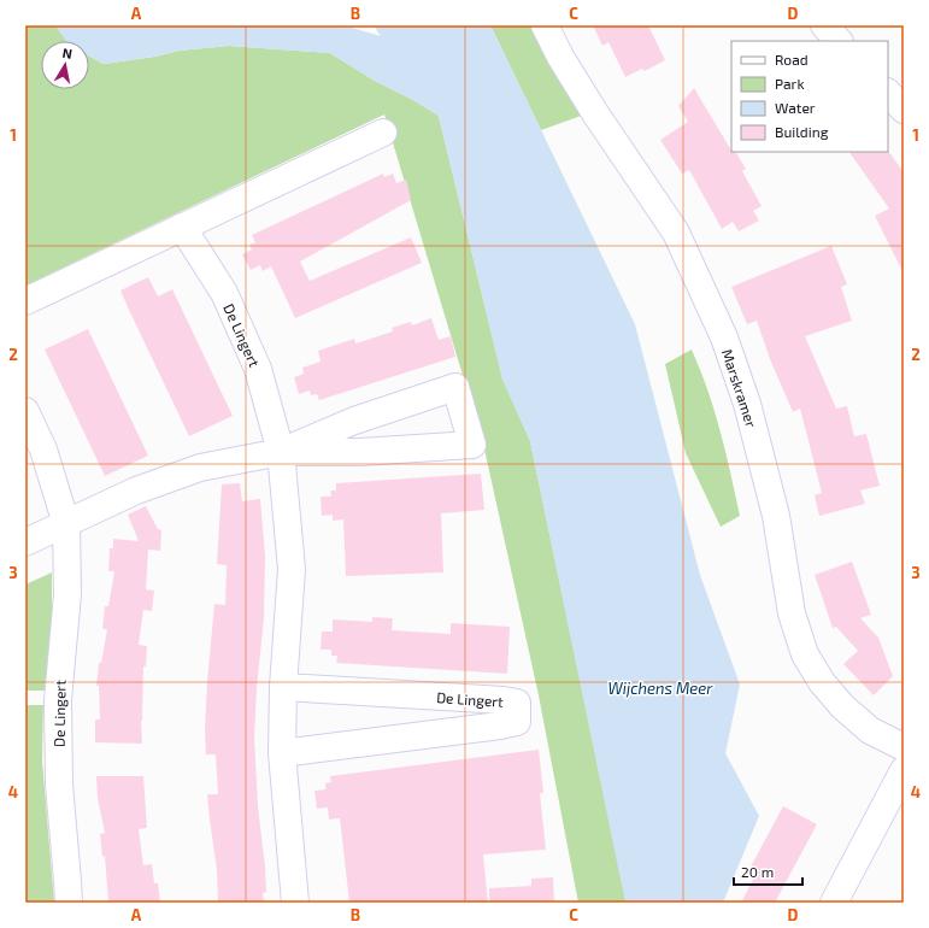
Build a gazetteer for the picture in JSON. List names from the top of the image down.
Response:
{
  "streets": {
    "street": ["De Lingert", "Marskramer"]
  },
  "water": ["Wijchens Meer"],
  "legend": [
    "Road",
    "Park",
    "Water",
    "Building"
  ],
  "scale_bar": "20 m",
  "north": "top",
  "grid": {
    "columns": [
      "A",
      "B",
      "C",
      "D"
    ],
    "rows": [
      "1",
      "2",
      "3",
      "4"
    ]
  }
}
